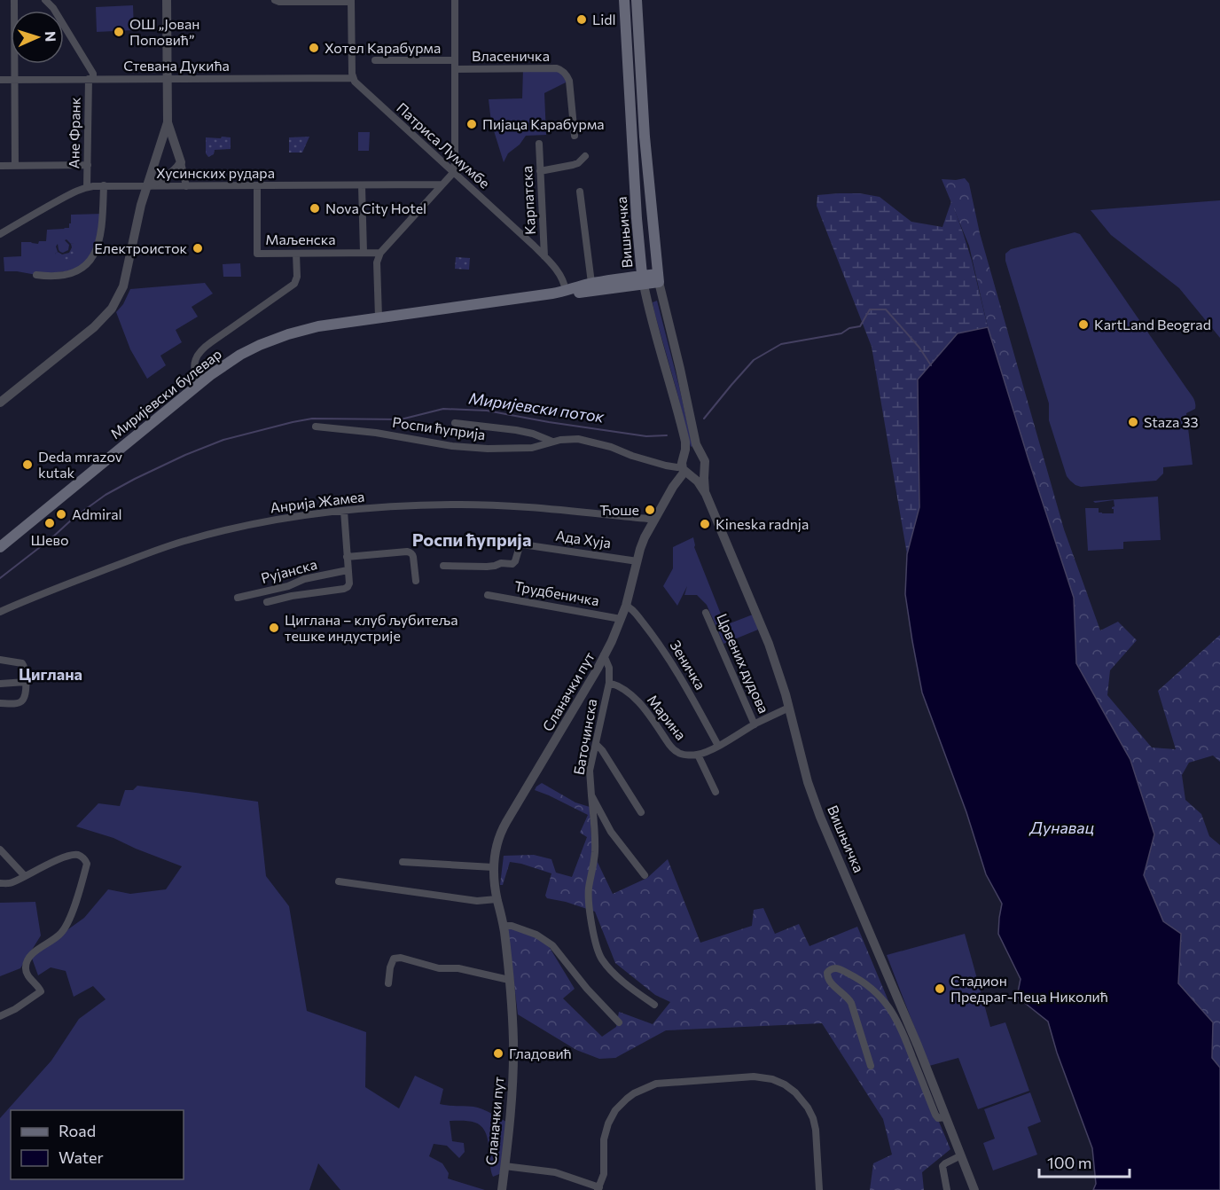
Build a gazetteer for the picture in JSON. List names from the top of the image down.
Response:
{
  "streets": {
    "main road": ["Вишњичка", "Миријевски булевар"],
    "street": [
      "Власеничка",
      "Стевана Дукића",
      "Ане Франк",
      "Патриса Лумумбе",
      "Хусинских рудара",
      "Карпатска",
      "Маљенска",
      "Роспи ћуприја",
      "Анрија Жамеа",
      "Ада Хуја",
      "Рујанска",
      "Трудбеничка",
      "Црвених дудова",
      "Зеничка",
      "Сланачки пут",
      "Марина",
      "Баточинска"
    ]
  },
  "crossings": [
    ["Стевана Дукића", "Ане Франк"],
    ["Стевана Дукића", "Патриса Лумумбе"],
    ["Ане Франк", "Хусинских рудара"],
    ["Патриса Лумумбе", "Карпатска"],
    ["Патриса Лумумбе", "Миријевски булевар"],
    ["Хусинских рудара", "Маљенска"],
    ["Вишњичка", "Миријевски булевар"],
    ["Вишњичка", "Роспи ћуприја"],
    ["Вишњичка", "Сланачки пут"],
    ["Роспи ћуприја", "Сланачки пут"],
    ["Анрија Жамеа", "Сланачки пут"],
    ["Ада Хуја", "Сланачки пут"],
    ["Трудбеничка", "Сланачки пут"],
    ["Зеничка", "Сланачки пут"],
    ["Марина", "Баточинска"]
  ],
  "districts": ["Роспи ћуприја", "Циглана"],
  "water": ["Миријевски поток", "Дунавац"],
  "places": [
    "Lidl",
    "ОШ „Јован Поповић”",
    "Хотел Карабурма",
    "Пијаца Карабурма",
    "Nova City Hotel",
    "Електроисток",
    "KartLand Beograd",
    "Staza 33",
    "Deda mrazov kutak",
    "Ћоше",
    "Admiral",
    "Шево",
    "Kineska radnja",
    "Циглана – клуб љубитеља тешке индустрије",
    "Стадион Предраг-Пеца Николић",
    "Гладовић"
  ],
  "legend": ["Road", "Water"],
  "scale_bar": "100 m",
  "north": "right"
}
